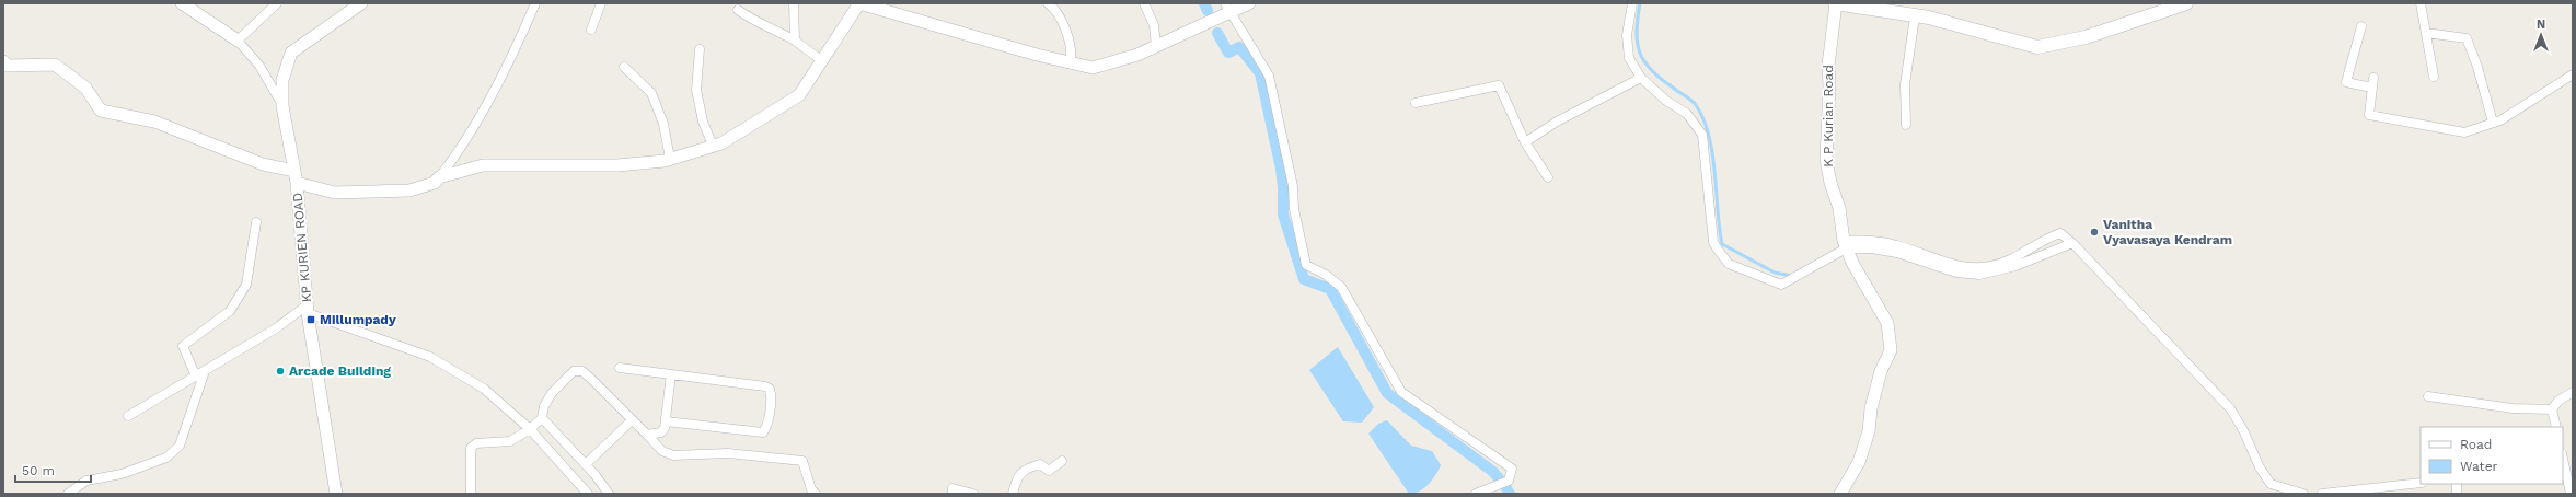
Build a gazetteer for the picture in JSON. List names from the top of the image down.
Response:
{
  "streets": {
    "street": ["K P Kurian Road", "KP KURIEN ROAD"]
  },
  "places": {
    "other": ["Vanitha Vyavasaya Kendram", "Arcade Building"],
    "transit": ["Millumpady"]
  },
  "legend": ["Road", "Water"],
  "scale_bar": "50 m",
  "north": "top"
}
